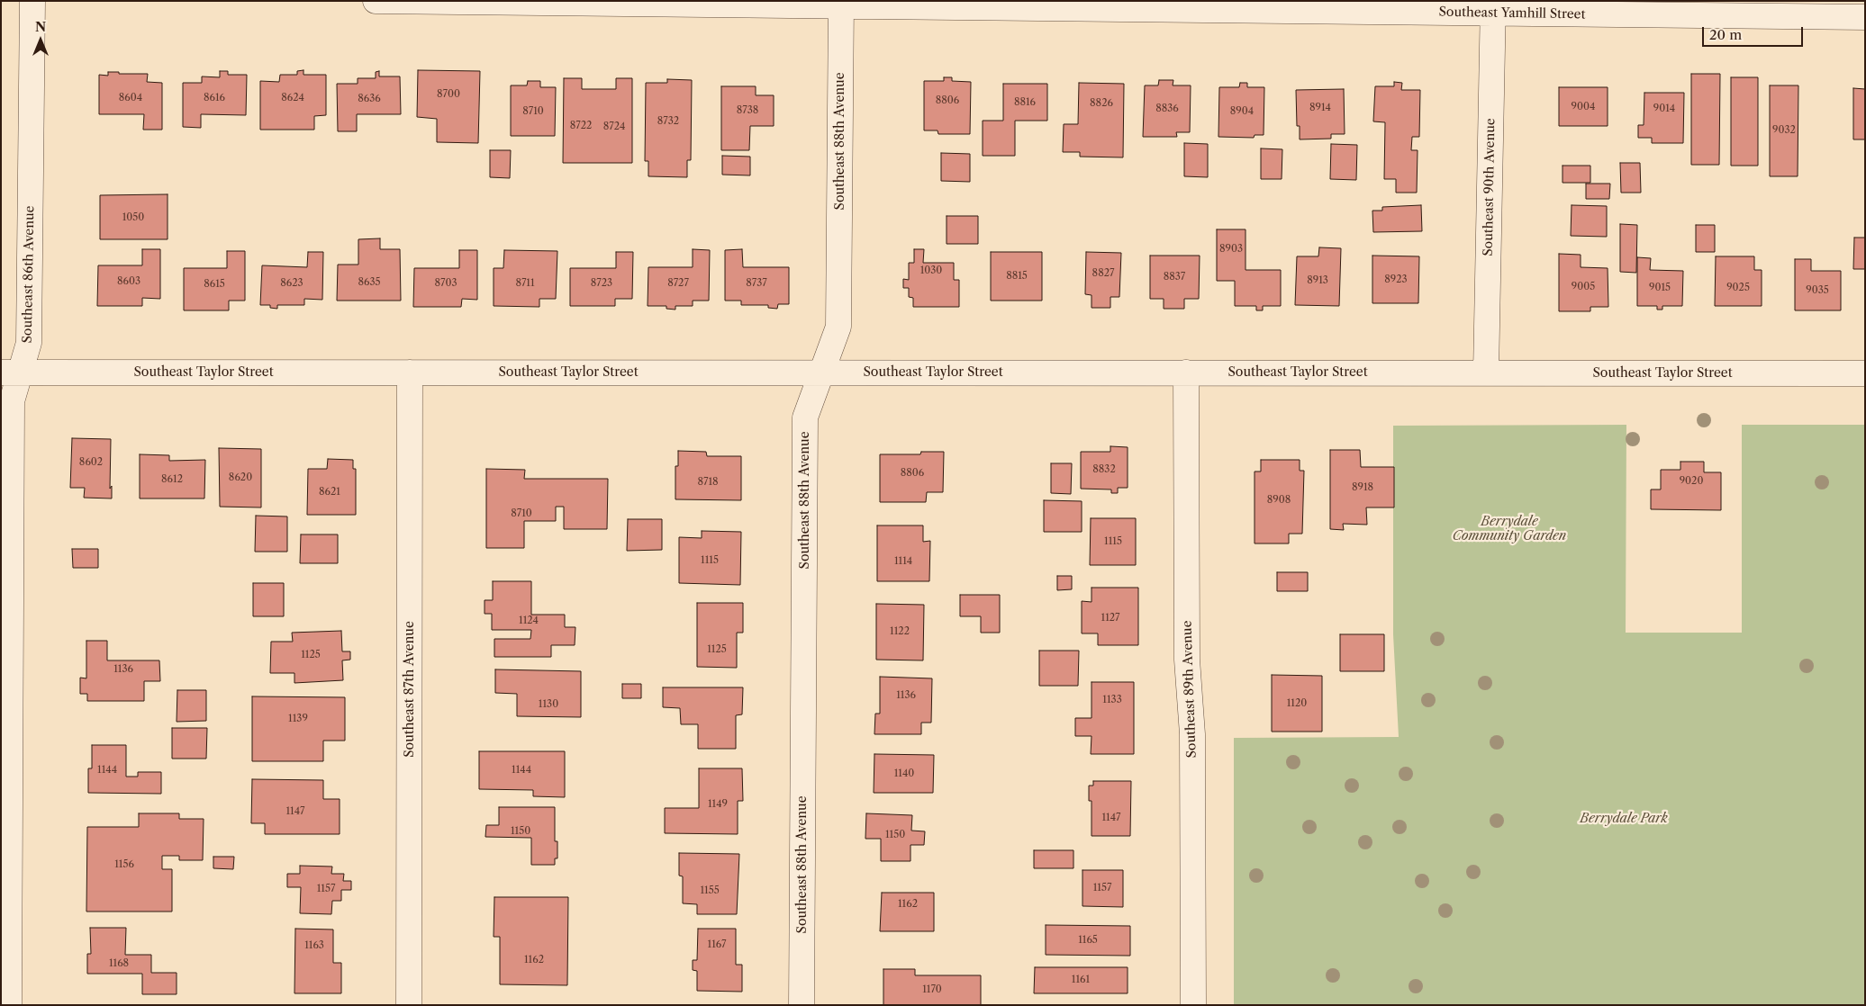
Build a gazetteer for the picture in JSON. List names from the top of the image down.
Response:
{
  "streets": {
    "street": [
      "Southeast Yamhill Street",
      "Southeast 88th Avenue",
      "Southeast 90th Avenue",
      "Southeast 86th Avenue",
      "Southeast Taylor Street",
      "Southeast 87th Avenue",
      "Southeast 89th Avenue"
    ]
  },
  "crossings": [
    ["Southeast Yamhill Street", "Southeast 88th Avenue"],
    ["Southeast Yamhill Street", "Southeast 90th Avenue"],
    ["Southeast 88th Avenue", "Southeast Taylor Street"],
    ["Southeast 90th Avenue", "Southeast Taylor Street"],
    ["Southeast 86th Avenue", "Southeast Taylor Street"],
    ["Southeast Taylor Street", "Southeast 87th Avenue"],
    ["Southeast Taylor Street", "Southeast 89th Avenue"]
  ],
  "parks": ["Berrydale Community Garden", "Berrydale Park"],
  "house_numbers": [
    "8700",
    "8604",
    "8616",
    "8624",
    "8636",
    "8806",
    "8816",
    "8826",
    "9004",
    "8914",
    "8836",
    "9014",
    "8738",
    "8710",
    "8904",
    "8732",
    "8722",
    "8724",
    "9032",
    "1050",
    "8903",
    "1030",
    "8827",
    "8815",
    "8837",
    "8923",
    "8913",
    "8603",
    "8635",
    "8623",
    "8703",
    "8711",
    "8723",
    "8727",
    "8737",
    "8615",
    "9005",
    "9015",
    "9025",
    "9035",
    "8602",
    "8832",
    "8806",
    "8620",
    "8612",
    "9020",
    "8718",
    "8918",
    "8621",
    "8908",
    "8710",
    "1115",
    "1115",
    "1114",
    "1127",
    "1124",
    "1122",
    "1125",
    "1125",
    "1136",
    "1136",
    "1133",
    "1120",
    "1130",
    "1139",
    "1144",
    "1144",
    "1140",
    "1149",
    "1147",
    "1147",
    "1150",
    "1150",
    "1156",
    "1157",
    "1157",
    "1155",
    "1162",
    "1165",
    "1167",
    "1163",
    "1162",
    "1168",
    "1161",
    "1170"
  ],
  "scale_bar": "20 m",
  "north": "top"
}
